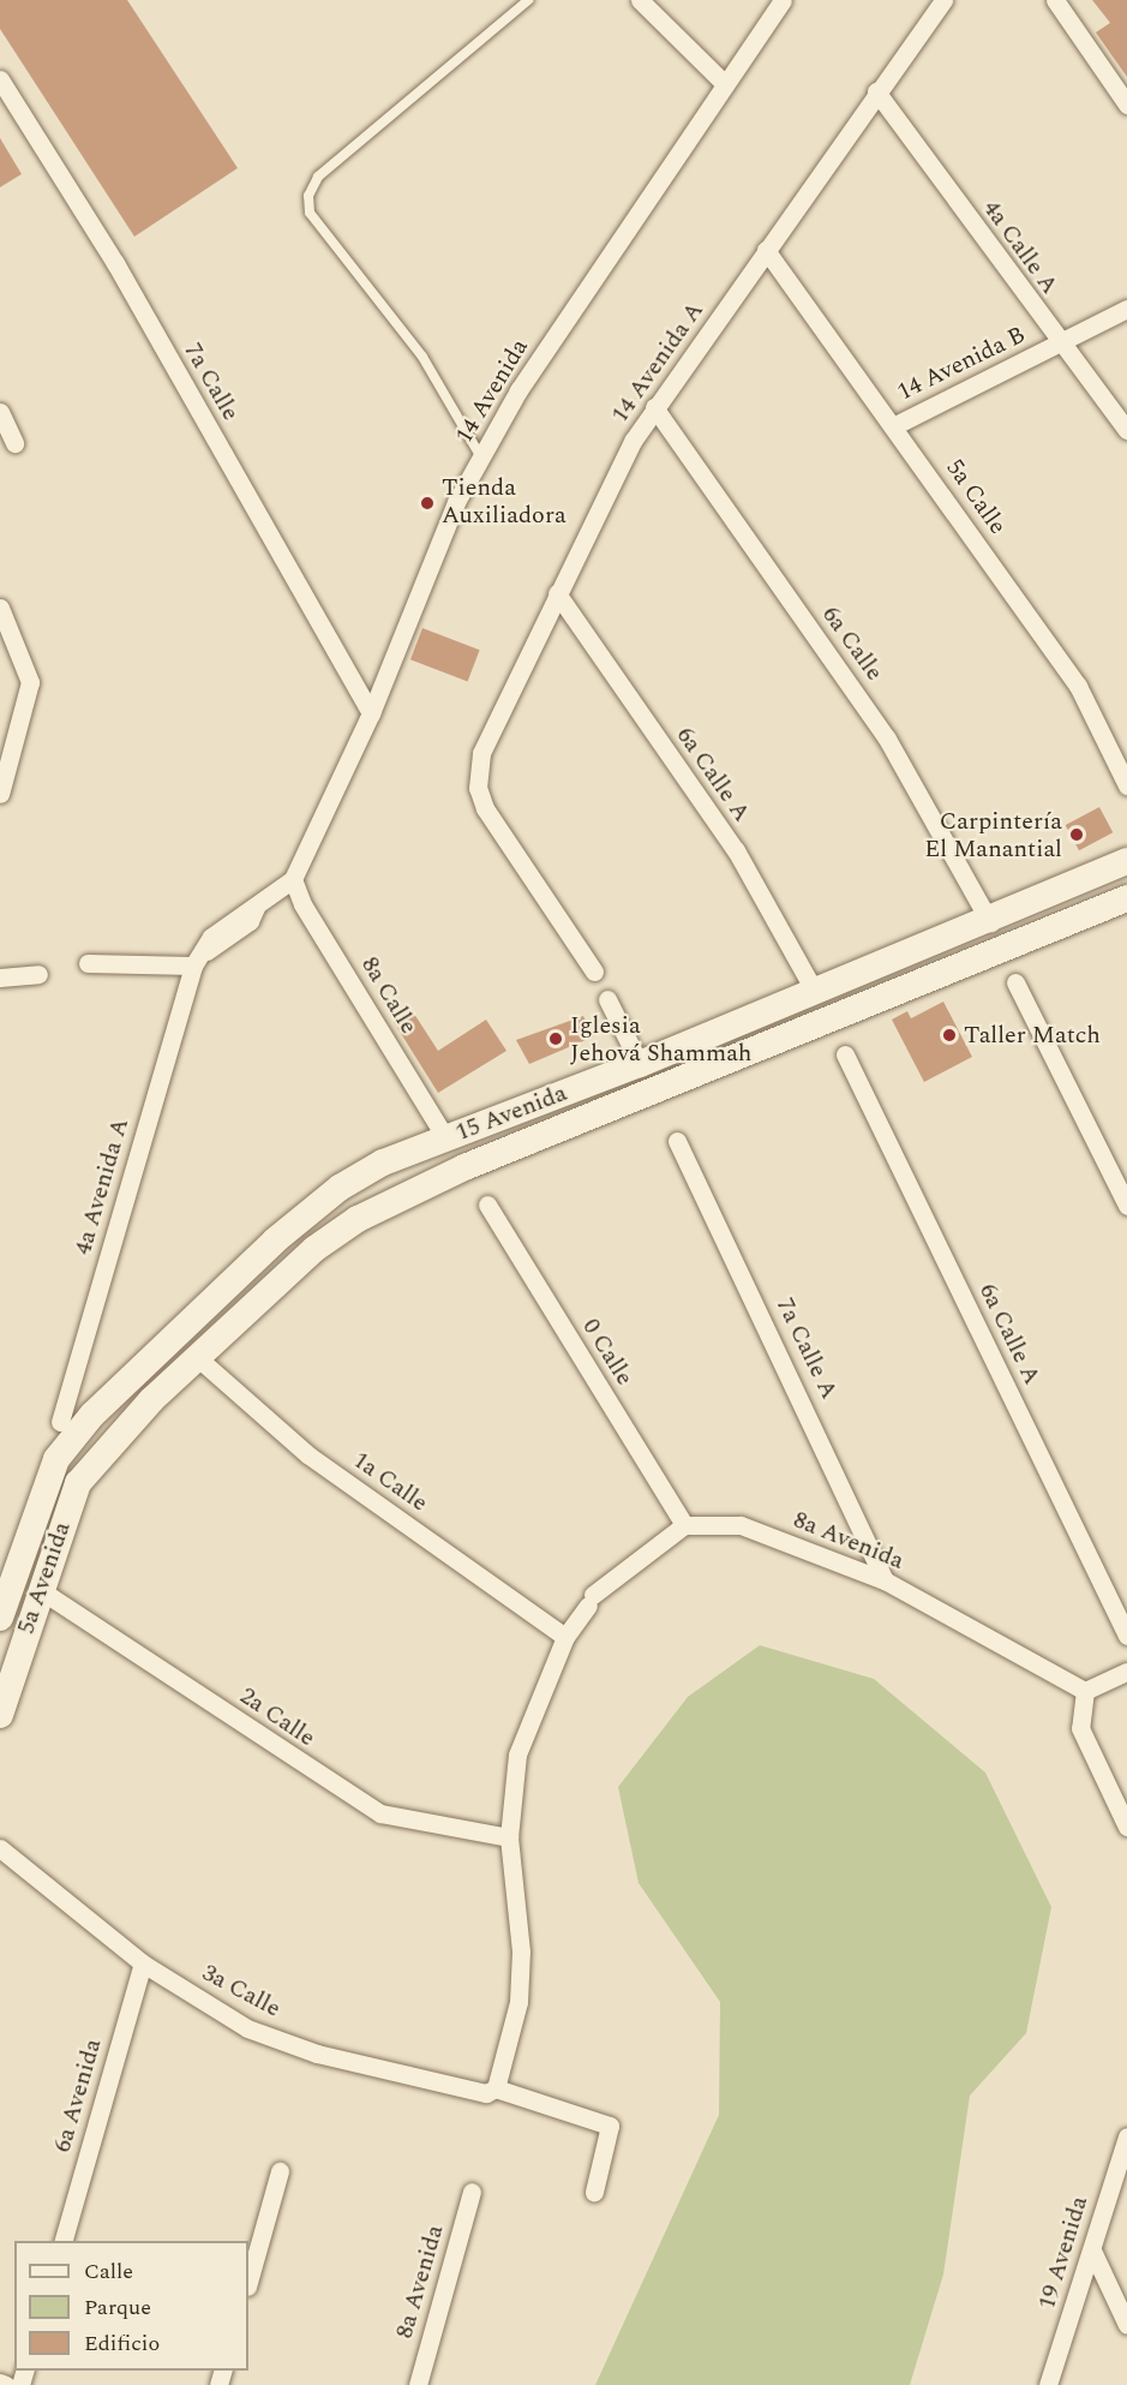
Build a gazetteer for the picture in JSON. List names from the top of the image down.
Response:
{
  "streets": {
    "main road": ["15 Avenida", "5a Avenida"],
    "street": [
      "4a Calle A",
      "14 Avenida A",
      "14 Avenida B",
      "7a Calle",
      "14 Avenida",
      "5a Calle",
      "6a Calle",
      "6a Calle A",
      "8a Calle",
      "4a Avenida A",
      "7a Calle A",
      "0 Calle",
      "1a Calle",
      "8a Avenida",
      "2a Calle",
      "3a Calle",
      "6a Avenida",
      "19 Avenida"
    ]
  },
  "crossings": [
    ["4a Calle A", "14 Avenida A"],
    ["4a Calle A", "14 Avenida B"],
    ["14 Avenida A", "5a Calle"],
    ["14 Avenida A", "6a Calle"],
    ["14 Avenida A", "6a Calle A"],
    ["14 Avenida B", "5a Calle"],
    ["7a Calle", "14 Avenida"],
    ["14 Avenida", "8a Calle"],
    ["14 Avenida", "4a Avenida A"],
    ["6a Calle", "15 Avenida"],
    ["6a Calle A", "15 Avenida"],
    ["8a Calle", "15 Avenida"],
    ["15 Avenida", "1a Calle"],
    ["15 Avenida", "5a Avenida"],
    ["7a Calle A", "8a Avenida"],
    ["0 Calle", "8a Avenida"],
    ["5a Avenida", "2a Calle"],
    ["3a Calle", "6a Avenida"]
  ],
  "places": [
    "Tienda Auxiliadora",
    "Carpintería El Manantial",
    "Taller Match",
    "Iglesia Jehová Shammah"
  ],
  "legend": ["Calle", "Parque", "Edificio"]
}
